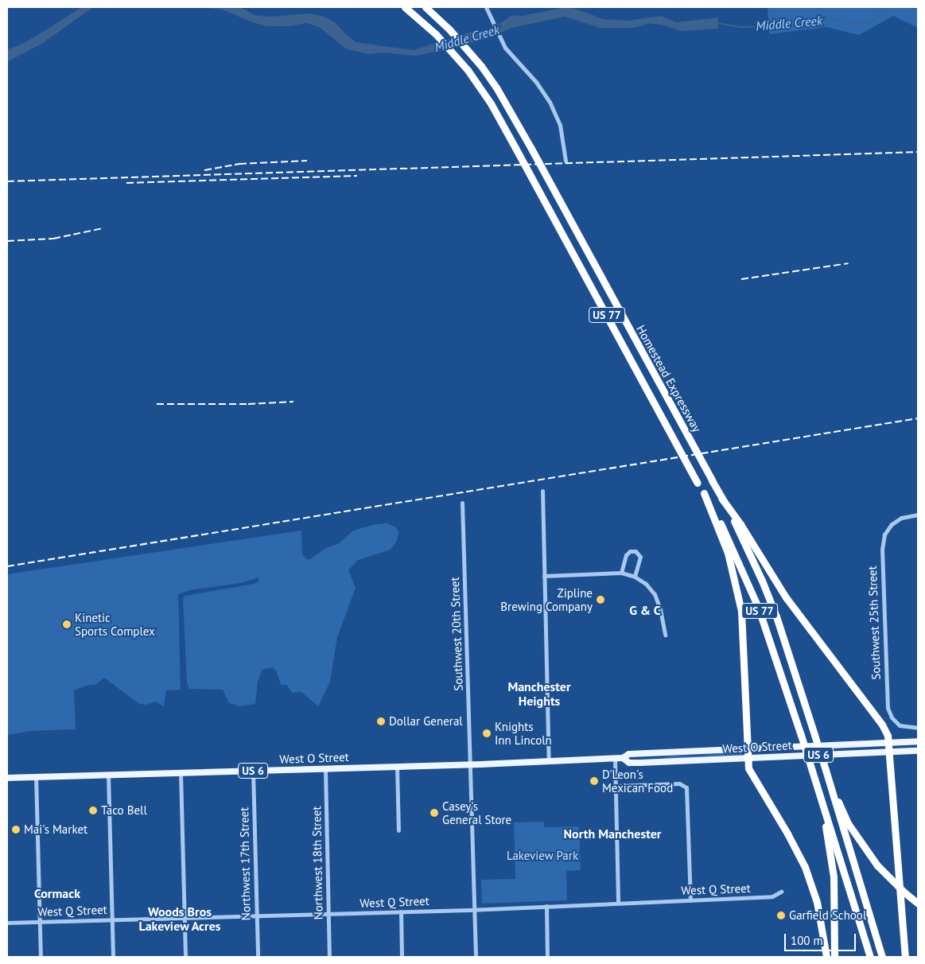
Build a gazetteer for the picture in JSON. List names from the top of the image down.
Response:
{
  "streets": {
    "highway": ["US 77", "Homestead Expressway"],
    "main road": ["West O Street", "US 6"],
    "street": [
      "Southwest 25th Street",
      "Southwest 20th Street",
      "Northwest 18th Street",
      "Northwest 17th Street",
      "West Q Street"
    ]
  },
  "crossings": [
    ["US 77", "Homestead Expressway"],
    ["Southwest 20th Street", "West O Street"],
    ["Southwest 20th Street", "West Q Street"],
    ["West O Street", "Northwest 18th Street"],
    ["West O Street", "Northwest 17th Street"],
    ["Northwest 18th Street", "West Q Street"],
    ["Northwest 17th Street", "West Q Street"]
  ],
  "districts": [
    "G & C",
    "Manchester Heights",
    "North Manchester",
    "Cormack",
    "Woods Bros Lakeview Acres"
  ],
  "water": ["Middle Creek"],
  "parks": ["Lakeview Park"],
  "places": [
    "Zipline Brewing Company",
    "Kinetic Sports Complex",
    "Dollar General",
    "Knights Inn Lincoln",
    "D'Leon's Mexican Food",
    "Taco Bell",
    "Casey's General Store",
    "Mai's Market",
    "Garfield School"
  ],
  "scale_bar": "100 m"
}
